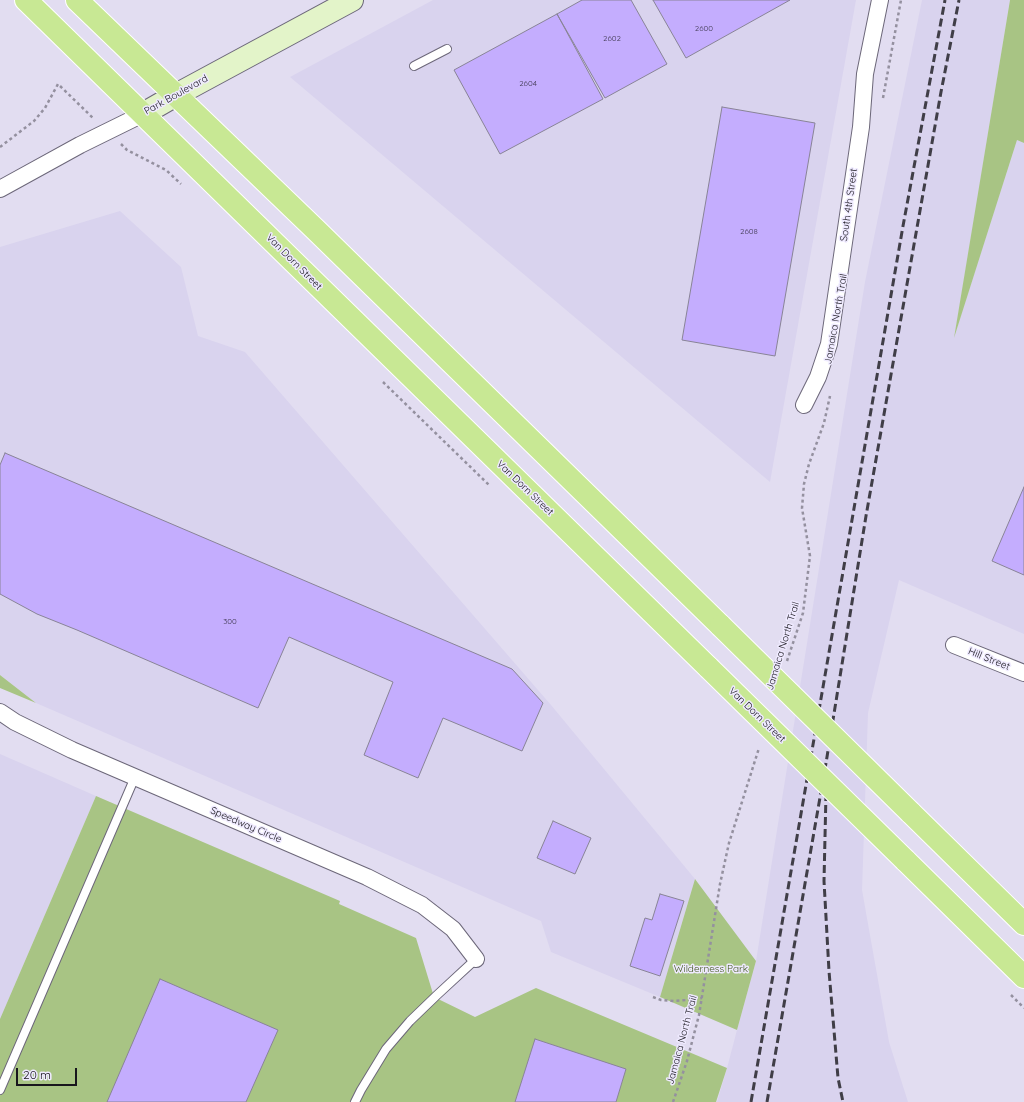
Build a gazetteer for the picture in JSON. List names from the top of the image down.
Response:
{
  "streets": {
    "main road": ["Park Boulevard", "Van Dorn Street"],
    "street": ["South 4th Street", "Hill Street", "Speedway Circle"],
    "path": ["Jamaica North Trail"]
  },
  "crossings": [
    ["Park Boulevard", "Van Dorn Street"]
  ],
  "parks": ["Wilderness Park"],
  "house_numbers": [
    "2600",
    "2602",
    "2604",
    "2608",
    "300"
  ],
  "scale_bar": "20 m"
}
